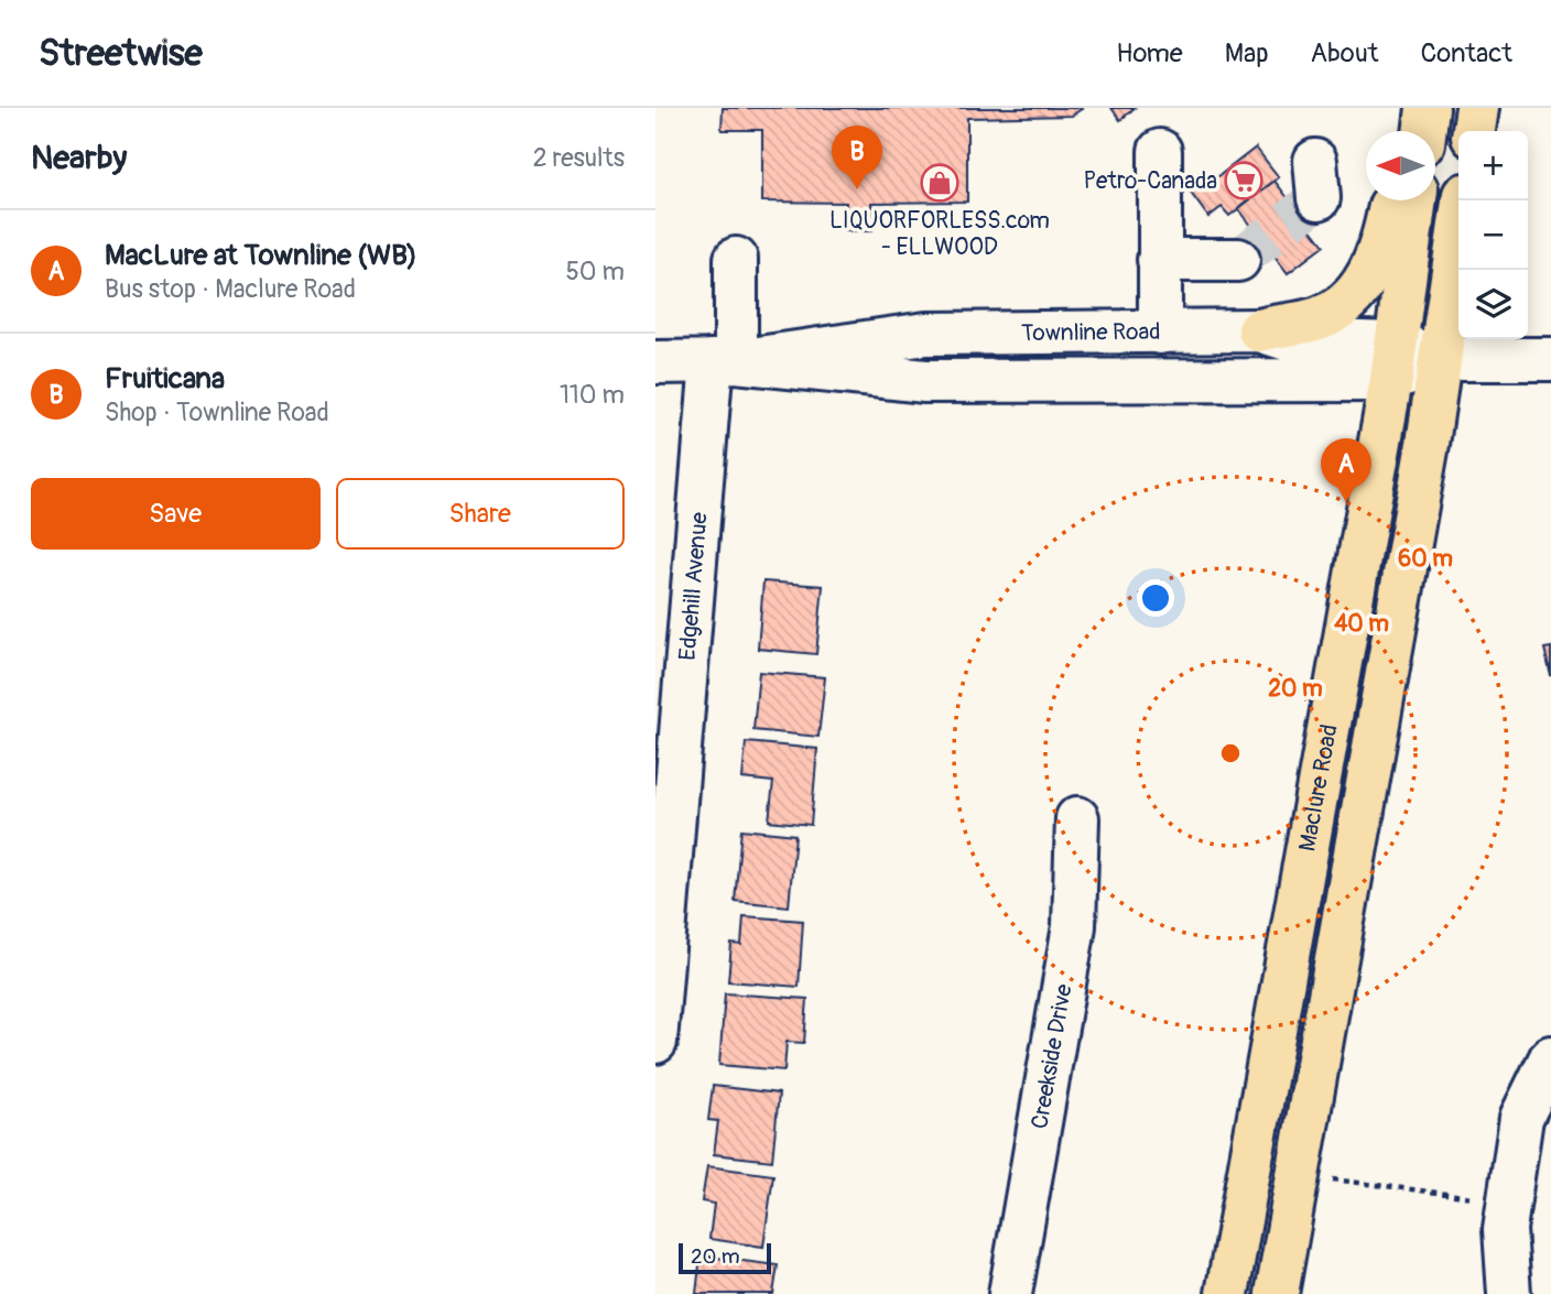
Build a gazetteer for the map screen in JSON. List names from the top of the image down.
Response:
{
  "streets": {
    "main road": ["Maclure Road"],
    "street": ["Townline Road", "Edgehill Avenue", "Creekside Drive"]
  },
  "crossings": [
    ["Townline Road", "Edgehill Avenue"],
    ["Townline Road", "Maclure Road"]
  ],
  "places": {
    "supermarket": ["Petro-Canada"],
    "shop": ["LIQUORFORLESS.com - ELLWOOD"]
  },
  "scale_bar": "20 m",
  "north": "left",
  "page": {
    "header": "Streetwise",
    "nav": [
      "Home",
      "Map",
      "About",
      "Contact"
    ],
    "heading": ["Nearby", "2 results"],
    "pins": ["B", "A"],
    "map_buttons": ["+", "−"],
    "list": [
      {
        "mark": "A",
        "name": "MacLure at Townline (WB)",
        "note": "Bus stop · Maclure Road",
        "value": "50 m"
      },
      {
        "mark": "B",
        "name": "Fruiticana",
        "note": "Shop · Townline Road",
        "value": "110 m"
      }
    ],
    "buttons": ["Save", "Share"],
    "scale": "20 m"
  },
  "rings": ["60 m", "40 m", "20 m"]
}
